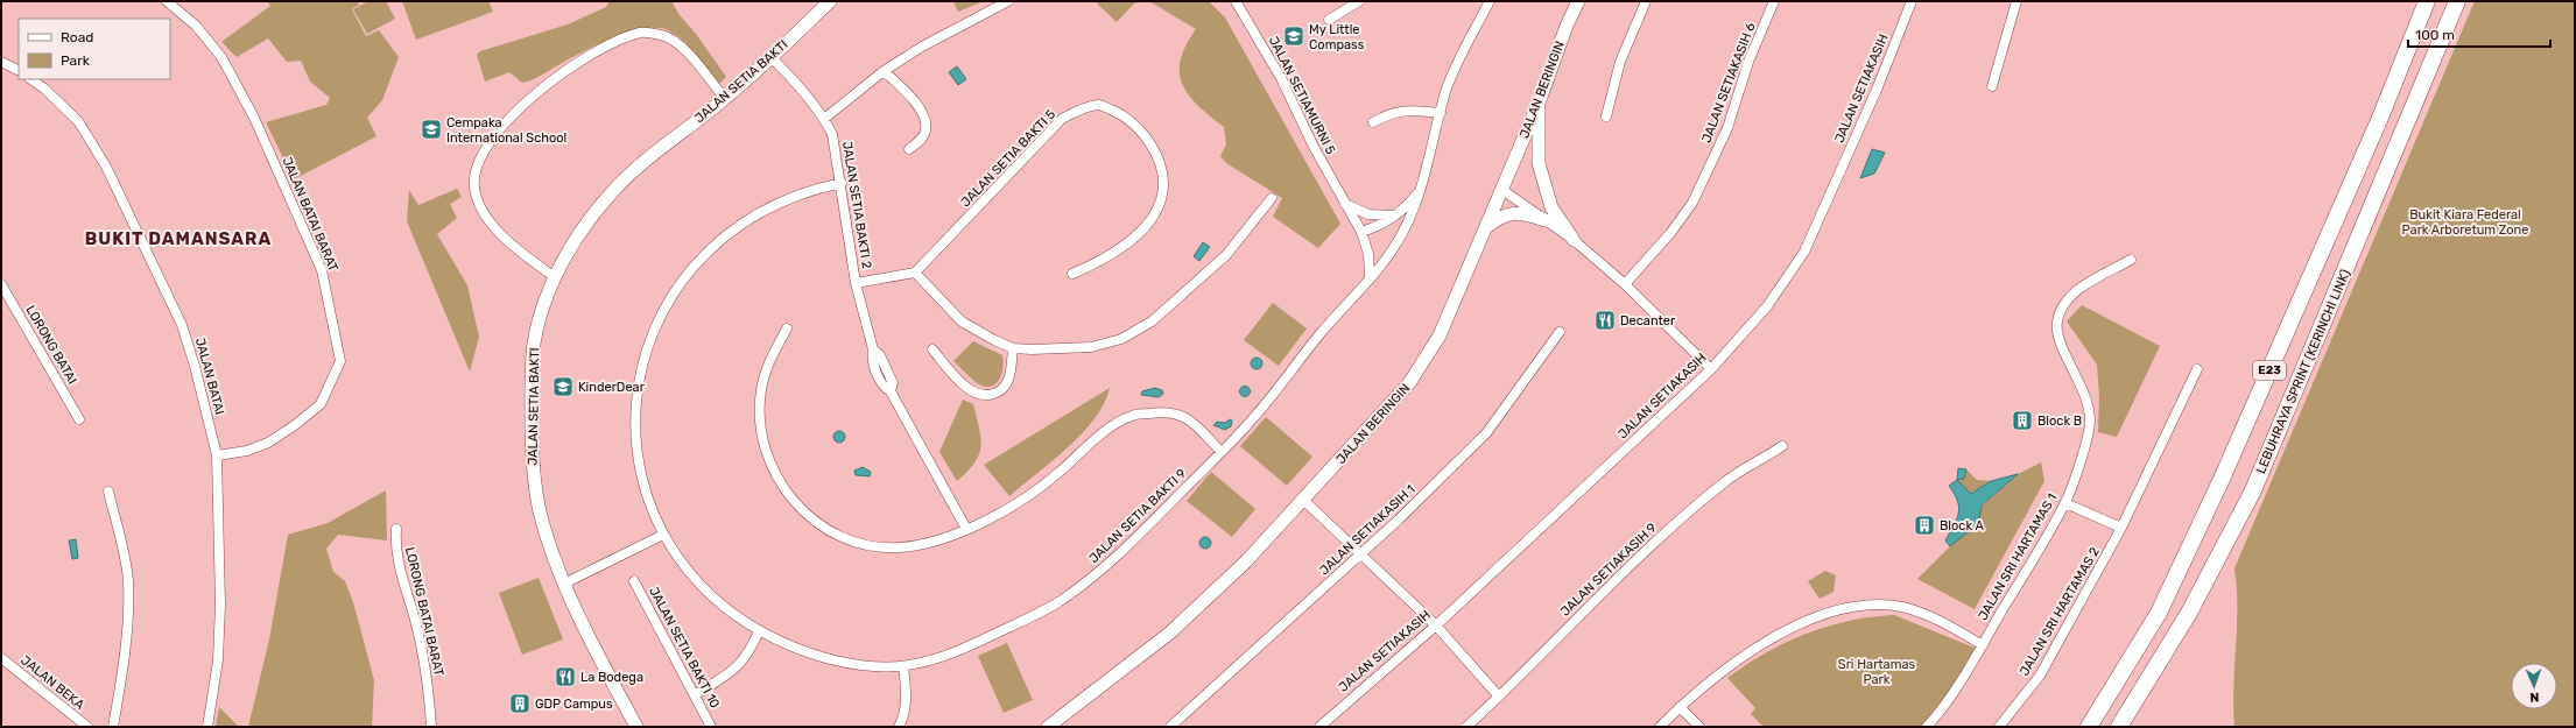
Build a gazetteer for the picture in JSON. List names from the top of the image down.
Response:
{
  "streets": {
    "highway": ["E23", "LEBUHRAYA SPRINT (KERINCHI LINK)"],
    "street": [
      "JALAN SETIA BAKTI",
      "JALAN SETIAKASIH 6",
      "JALAN SETIAKASIH",
      "JALAN BERINGIN",
      "JALAN SETIAMURNI 5",
      "JALAN SETIA BAKTI 5",
      "JALAN SETIA BAKTI 2",
      "JALAN BATAI BARAT",
      "LORONG BATAI",
      "JALAN BATAI",
      "JALAN SETIA BAKTI 9",
      "JALAN SETIAKASIH 1",
      "JALAN SRI HARTAMAS 1",
      "JALAN SETIAKASIH 9",
      "LORONG BATAI BARAT",
      "JALAN SRI HARTAMAS 2",
      "JALAN SETIA BAKTI 10",
      "JALAN BEKA"
    ]
  },
  "crossings": [
    ["JALAN SETIA BAKTI", "JALAN SETIA BAKTI 2"],
    ["JALAN SETIAMURNI 5", "JALAN SETIA BAKTI 9"],
    ["JALAN SETIA BAKTI 2", "JALAN SETIA BAKTI 9"],
    ["JALAN BATAI BARAT", "JALAN BATAI"]
  ],
  "districts": ["BUKIT DAMANSARA"],
  "parks": ["Bukit Kiara Federal Park Arboretum Zone", "Sri Hartamas Park"],
  "places": {
    "school or university": ["My Little Compass", "Cempaka International School", "KinderDear"],
    "restaurant": ["Decanter", "La Bodega"],
    "building": ["Block B", "Block A", "GDP Campus"]
  },
  "legend": ["Road", "Park"],
  "scale_bar": "100 m",
  "north": "bottom"
}
